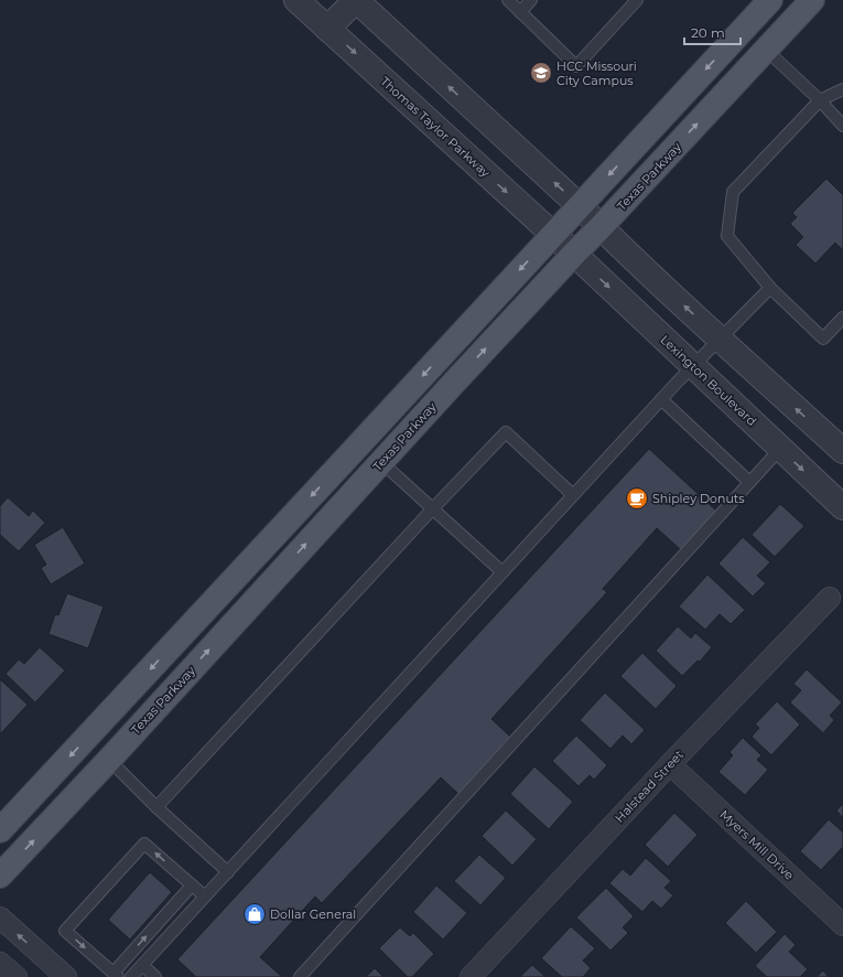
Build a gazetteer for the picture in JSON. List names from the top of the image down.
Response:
{
  "streets": {
    "main road": ["Texas Parkway"],
    "street": [
      "Thomas Taylor Parkway",
      "Lexington Boulevard",
      "Halstead Street",
      "Myers Mill Drive"
    ]
  },
  "crossings": [
    ["Thomas Taylor Parkway", "Texas Parkway"],
    ["Thomas Taylor Parkway", "Lexington Boulevard"],
    ["Texas Parkway", "Lexington Boulevard"],
    ["Halstead Street", "Myers Mill Drive"]
  ],
  "places": {
    "school or university": ["HCC Missouri City Campus"],
    "cafe": ["Shipley Donuts"],
    "shop": ["Dollar General"]
  },
  "scale_bar": "20 m"
}
